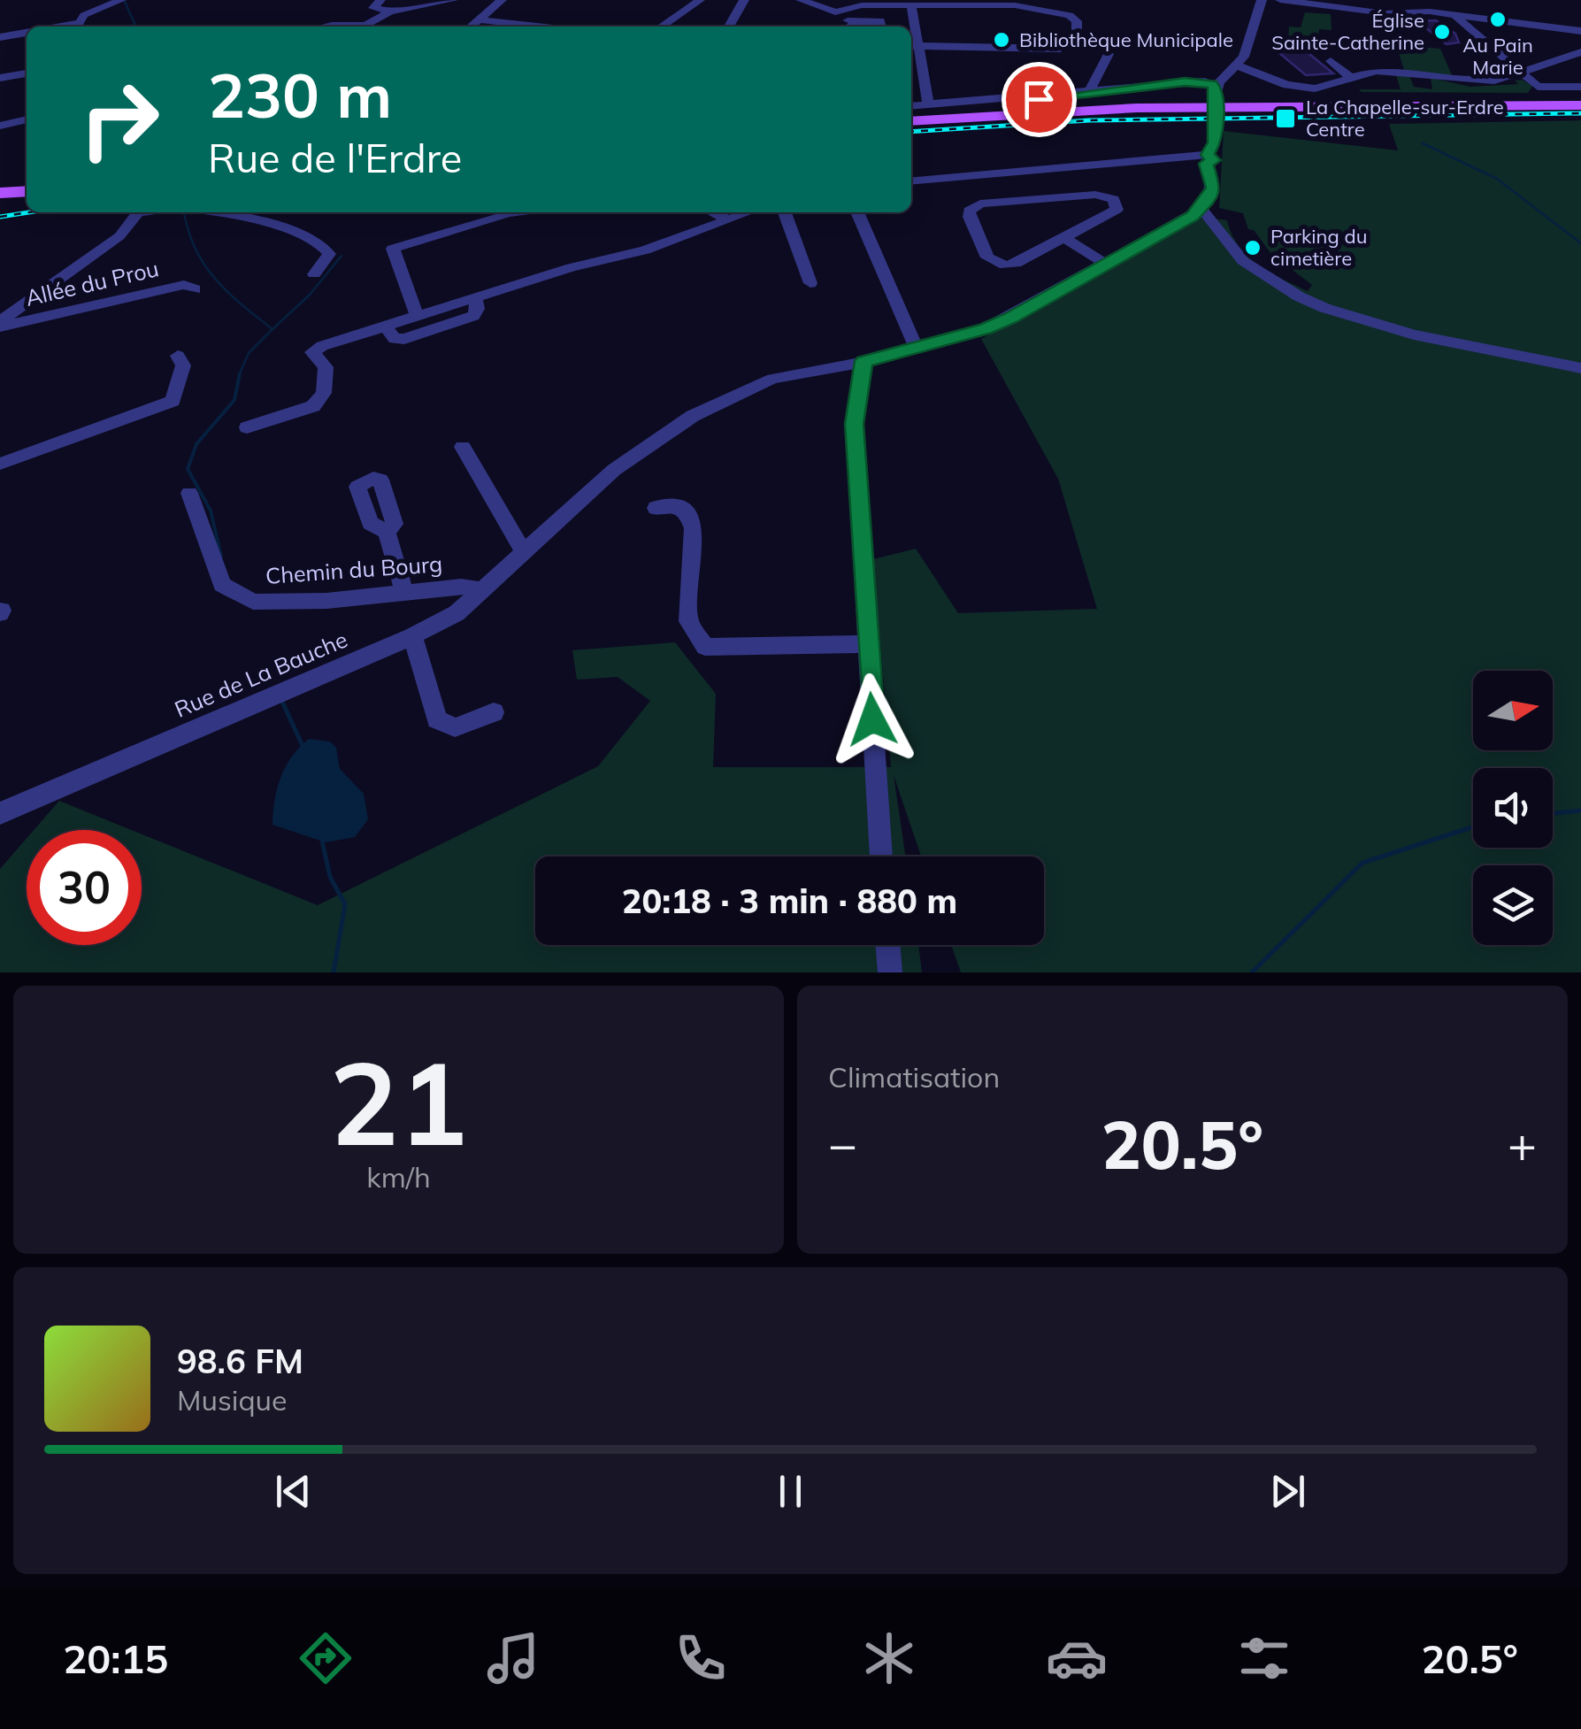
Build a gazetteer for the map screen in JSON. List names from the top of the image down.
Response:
{
  "streets": {
    "street": ["Allée du Prou", "Chemin du Bourg", "Rue de La Bauche"]
  },
  "crossings": [
    ["Chemin du Bourg", "Rue de La Bauche"]
  ],
  "places": {
    "other": [
      "Au Pain Marie",
      "Église Sainte-Catherine",
      "Bibliothèque Municipale",
      "Parking du cimetière"
    ],
    "transit": ["La Chapelle-sur-Erdre Centre"]
  },
  "north": "right",
  "page": {
    "turn": ["230 m", "Rue de l'Erdre"],
    "limit": "30",
    "trip": "20:18 · 3 min · 880 m",
    "tile": [
      ["21", "km/h"],
      "Climatisation"
    ],
    "heat": ["−", "20.5°", "+"],
    "song": ["98.6 FM", "Musique"],
    "tabs": ["20:15", "20.5°"]
  }
}
